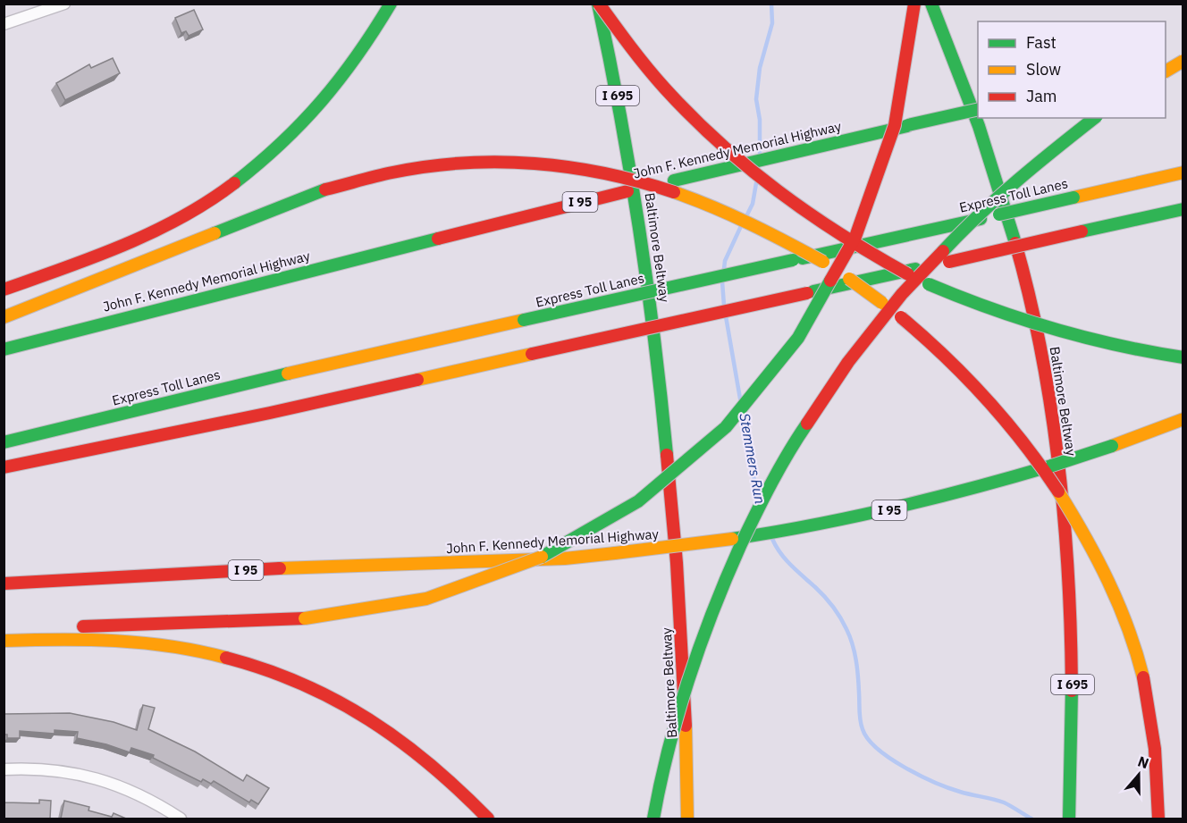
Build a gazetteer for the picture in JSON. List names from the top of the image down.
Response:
{
  "streets": {
    "highway": [
      "I 695",
      "John F. Kennedy Memorial Highway",
      "Express Toll Lanes",
      "I 95",
      "Baltimore Beltway"
    ]
  },
  "water": ["Stemmers Run"],
  "legend": ["Fast", "Slow", "Jam"],
  "north": "top"
}
